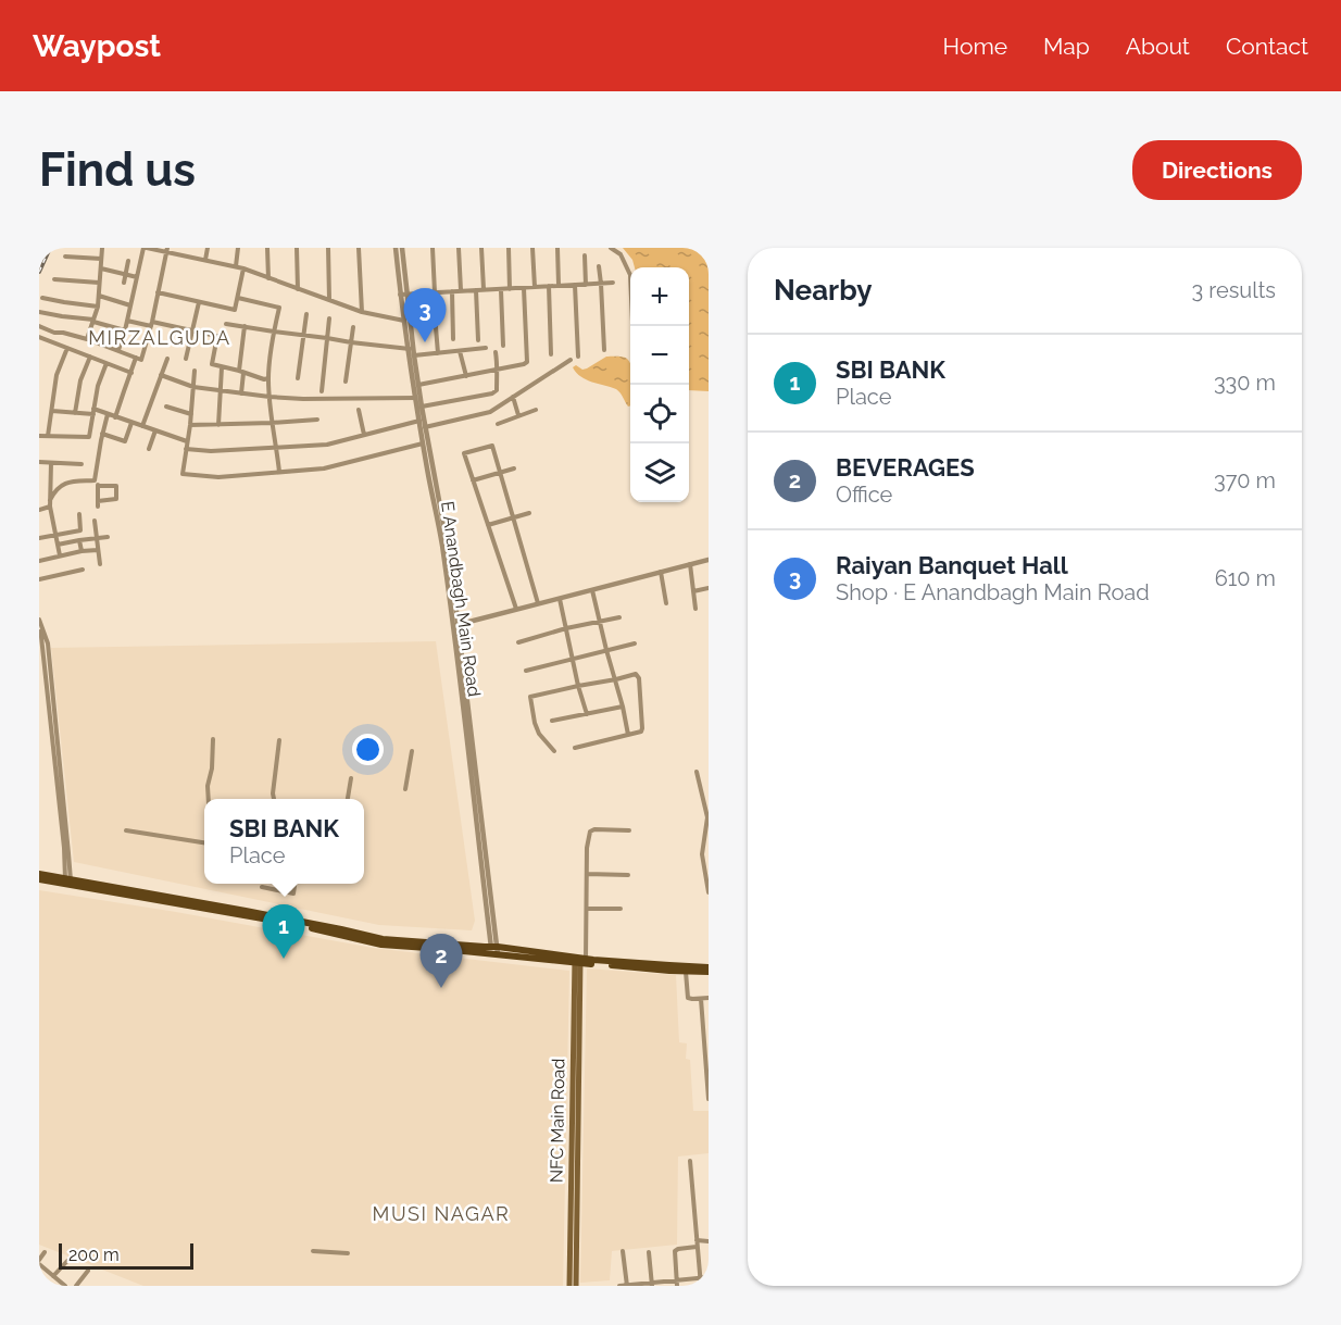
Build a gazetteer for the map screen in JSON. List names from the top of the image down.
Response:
{
  "streets": {
    "main road": ["NFC Main Road"],
    "street": ["E Anandbagh Main Road"]
  },
  "districts": ["MIRZALGUDA", "MUSI NAGAR"],
  "scale_bar": "200 m",
  "page": {
    "header": "Waypost",
    "nav": [
      "Home",
      "Map",
      "About",
      "Contact"
    ],
    "buttons": "Directions",
    "title": "Find us",
    "heading": ["Nearby", "3 results"],
    "map_buttons": ["+", "−"],
    "pins": ["3", "1", "2"],
    "list": [
      {
        "mark": "1",
        "name": "SBI BANK",
        "note": "Place",
        "value": "330 m"
      },
      {
        "mark": "2",
        "name": "BEVERAGES",
        "note": "Office",
        "value": "370 m"
      },
      {
        "mark": "3",
        "name": "Raiyan Banquet Hall",
        "note": "Shop · E Anandbagh Main Road",
        "value": "610 m"
      }
    ],
    "popup": ["SBI BANK", "Place"],
    "scale": "200 m"
  }
}
